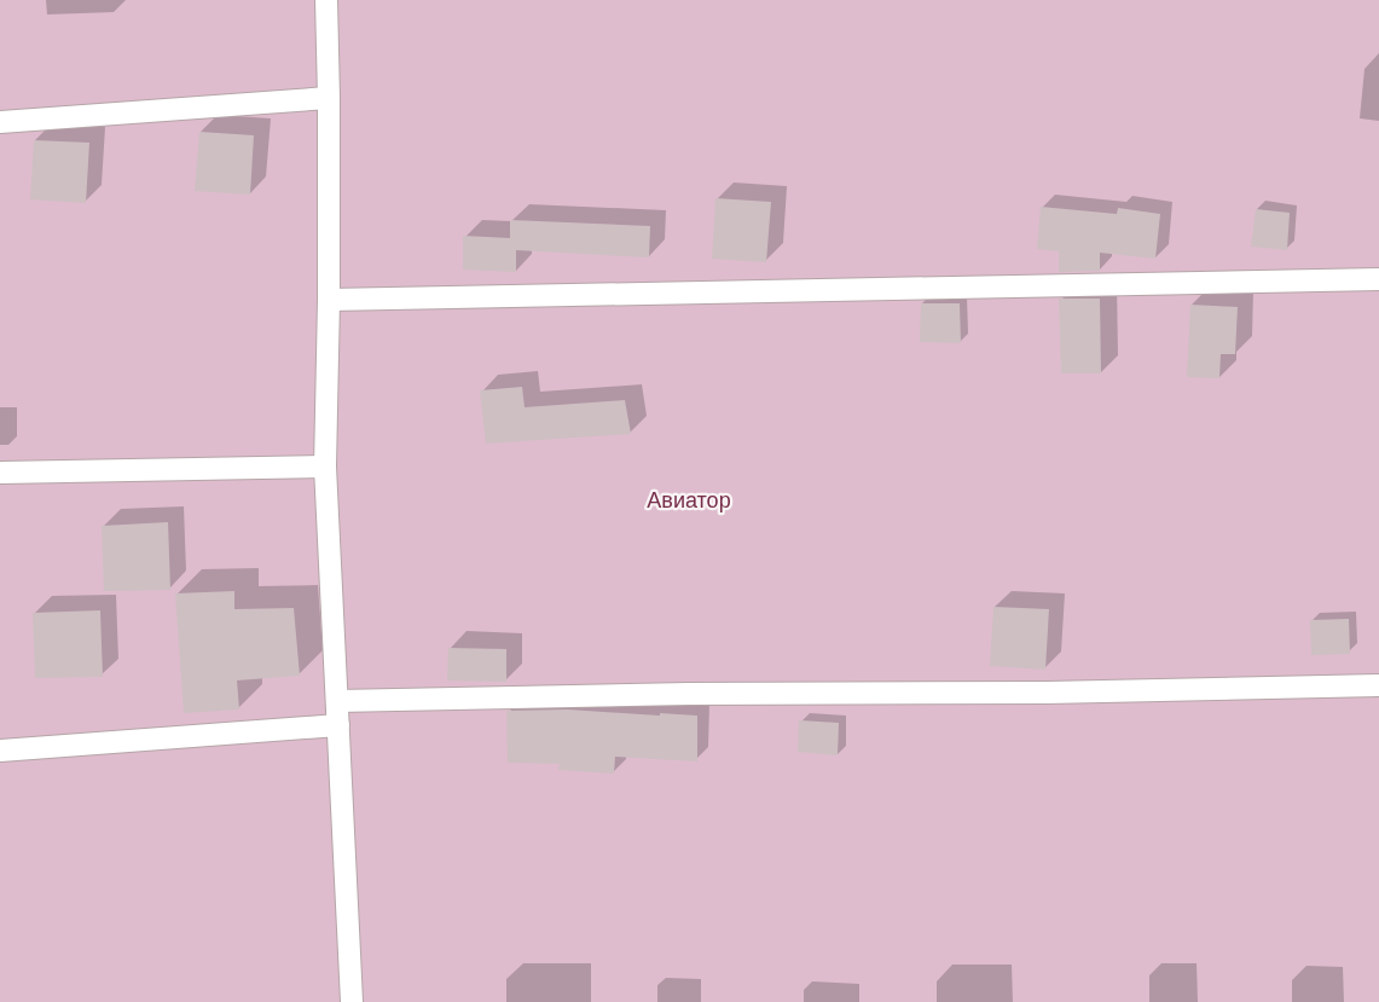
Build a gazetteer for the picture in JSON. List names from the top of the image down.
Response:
{
  "parks": ["Авиатор"]
}
